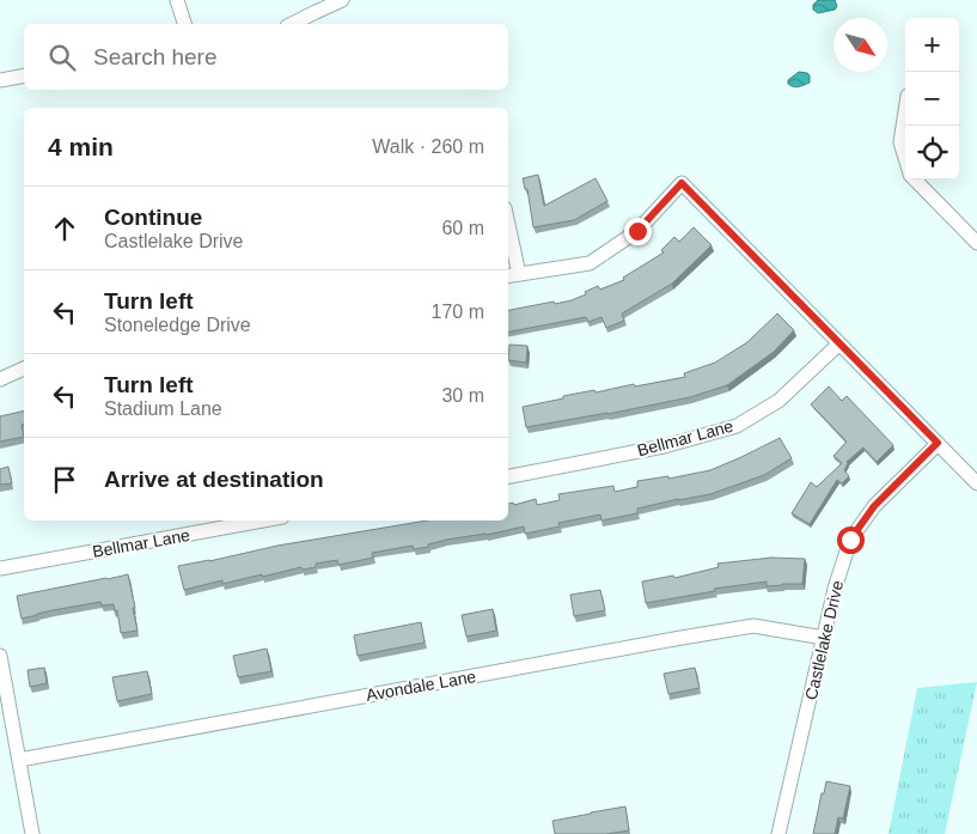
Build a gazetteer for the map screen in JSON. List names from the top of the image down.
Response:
{
  "streets": {
    "street": ["Bellmar Lane", "Castlelake Drive", "Avondale Lane"]
  },
  "crossings": [
    ["Castlelake Drive", "Avondale Lane"]
  ],
  "north": "bottom right",
  "page": {
    "map_buttons": ["+", "−"],
    "search": "Search here",
    "heading": ["4 min", "Walk · 260 m"],
    "list": [
      ["Continue", "Castlelake Drive", "60 m"],
      ["Turn left", "Stoneledge Drive", "170 m"],
      ["Turn left", "Stadium Lane", "30 m"],
      "Arrive at destination"
    ]
  }
}
